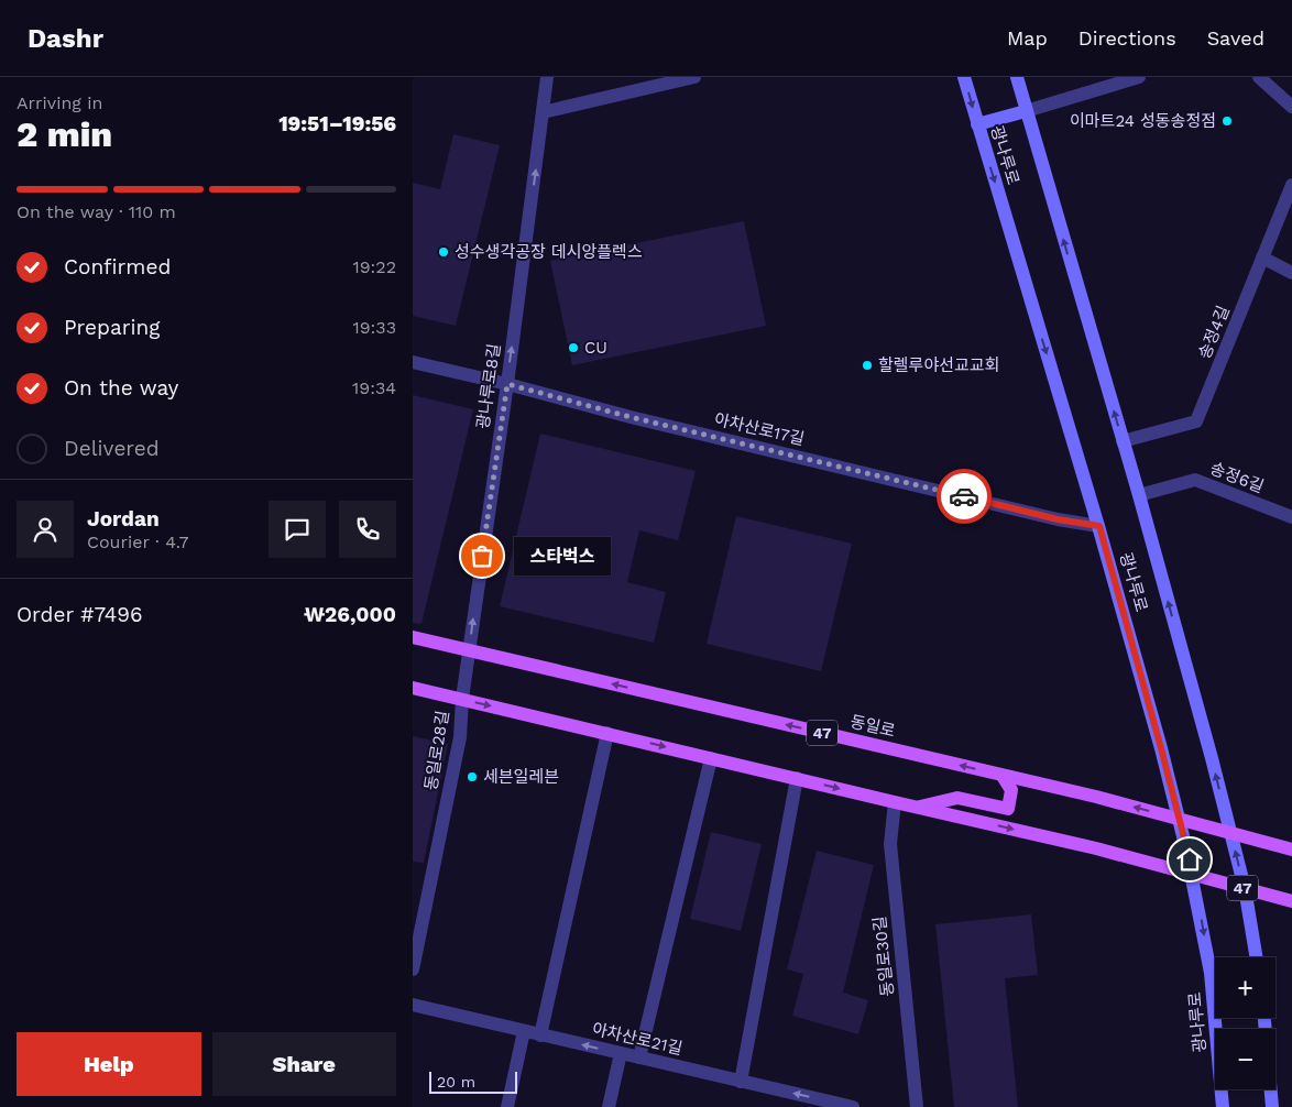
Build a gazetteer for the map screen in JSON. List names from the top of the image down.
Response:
{
  "streets": {
    "main road": ["광나루로", "동일로", "47"],
    "street": [
      "송정4길",
      "광나루로8길",
      "아차산로17길",
      "송정6길",
      "동일로28길",
      "동일로30길",
      "아차산로21길"
    ]
  },
  "crossings": [
    ["광나루로", "송정4길"],
    ["광나루로", "아차산로17길"],
    ["광나루로", "송정6길"],
    ["광나루로", "동일로"],
    ["광나루로", "47"],
    ["광나루로8길", "아차산로17길"],
    ["광나루로8길", "동일로"],
    ["광나루로8길", "47"],
    ["광나루로8길", "동일로28길"],
    ["47", "동일로28길"],
    ["47", "동일로30길"]
  ],
  "one_way": ["광나루로8길", "아차산로21길"],
  "places": [
    "이마트24 성동송정점",
    "성수생각공장 데시앙플렉스",
    "CU",
    "할렐루야선교교회",
    "스타벅스",
    "세븐일레븐"
  ],
  "scale_bar": "20 m",
  "page": {
    "header": "Dashr",
    "nav": ["Map", "Directions", "Saved"],
    "heading": ["2 min", "Arriving in", "19:51–19:56"],
    "panel": [
      "Jordan",
      "Courier · 4.7",
      "Order #7496",
      "₩26,000"
    ],
    "bar": "On the way · 110 m",
    "list": [
      ["Confirmed", "19:22"],
      ["Preparing", "19:33"],
      ["On the way", "19:34"],
      "Delivered"
    ],
    "bubble": "스타벅스",
    "map_buttons": ["+", "−"],
    "buttons": ["Help", "Share"],
    "scale": "20 m"
  }
}
